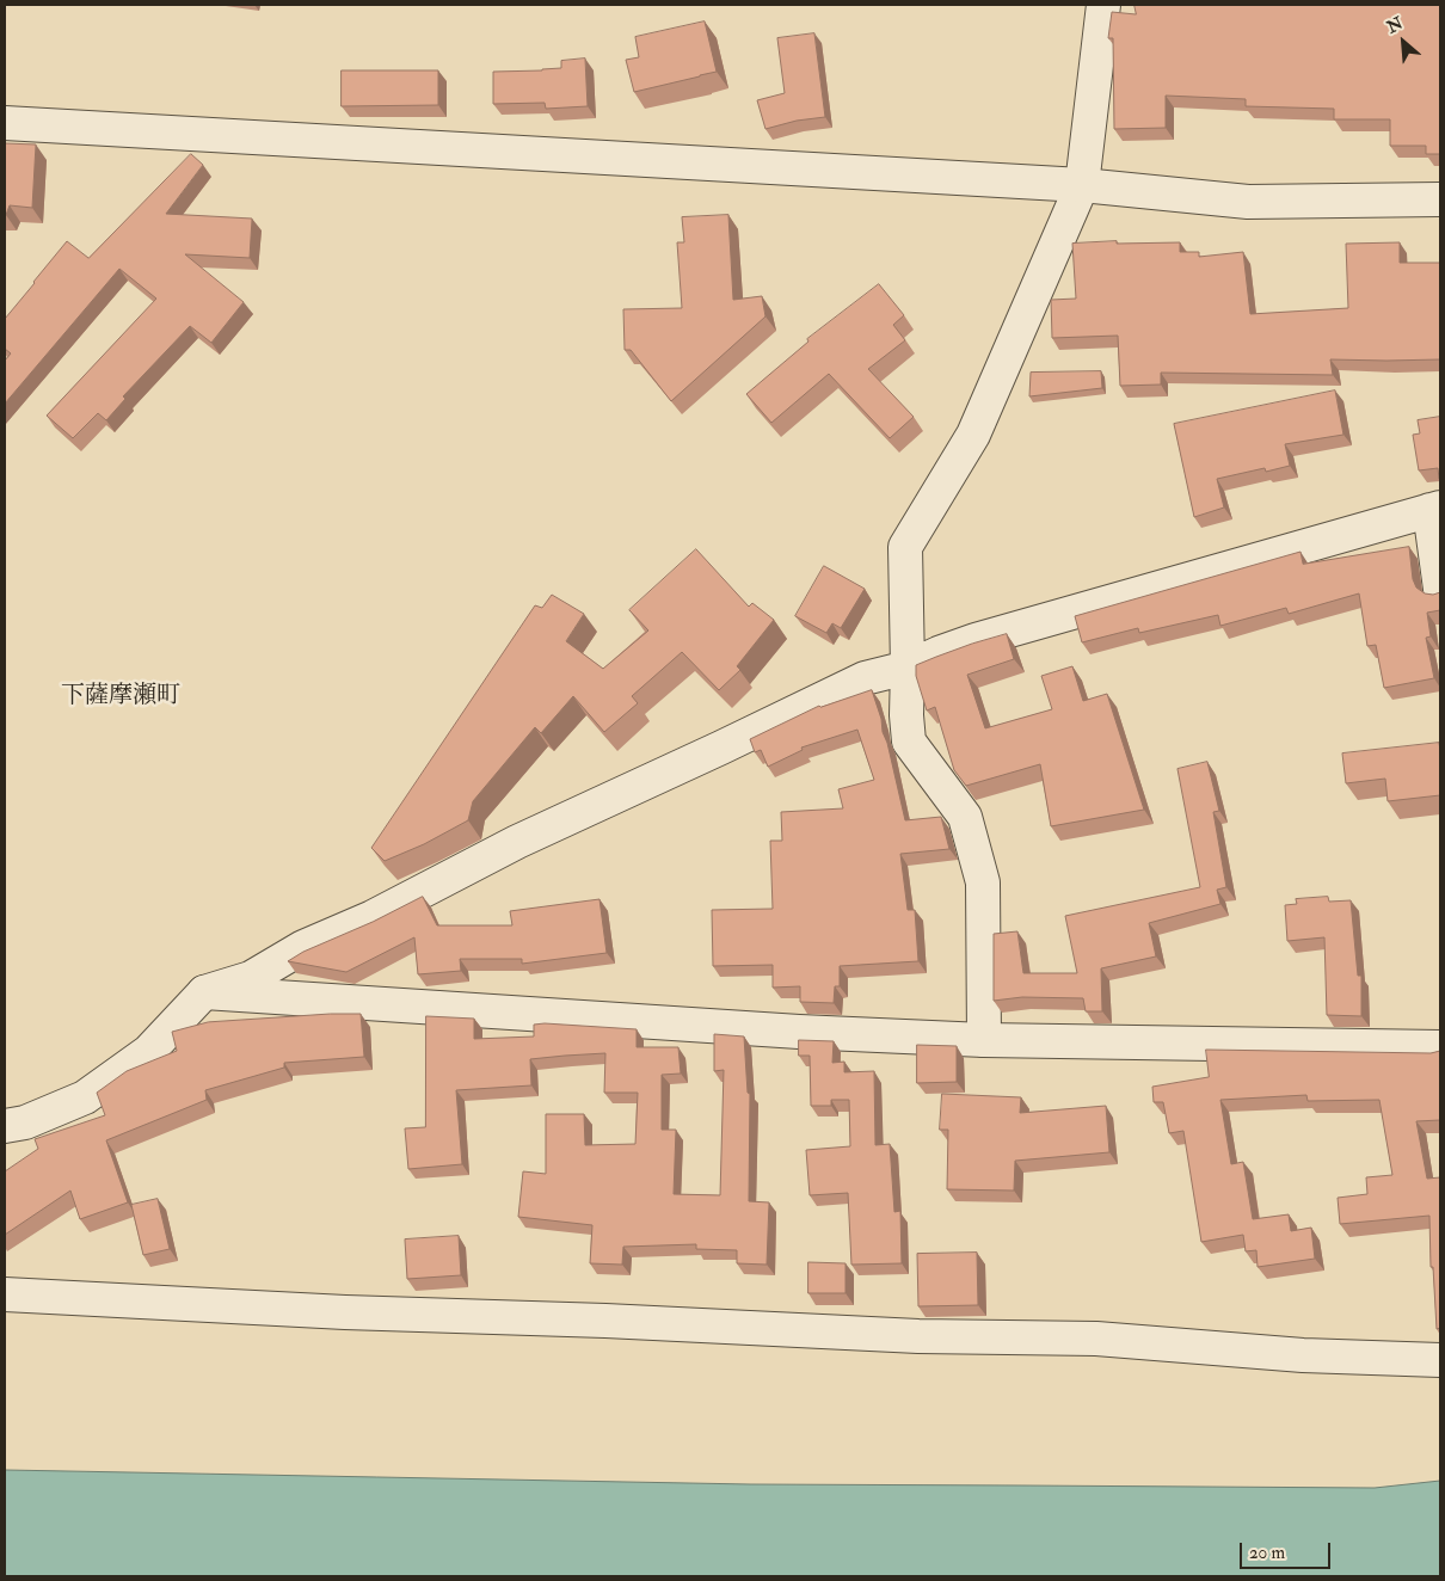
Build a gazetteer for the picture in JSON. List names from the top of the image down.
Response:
{
  "districts": ["下薩摩瀬町"],
  "scale_bar": "20 m",
  "north": "top left"
}
